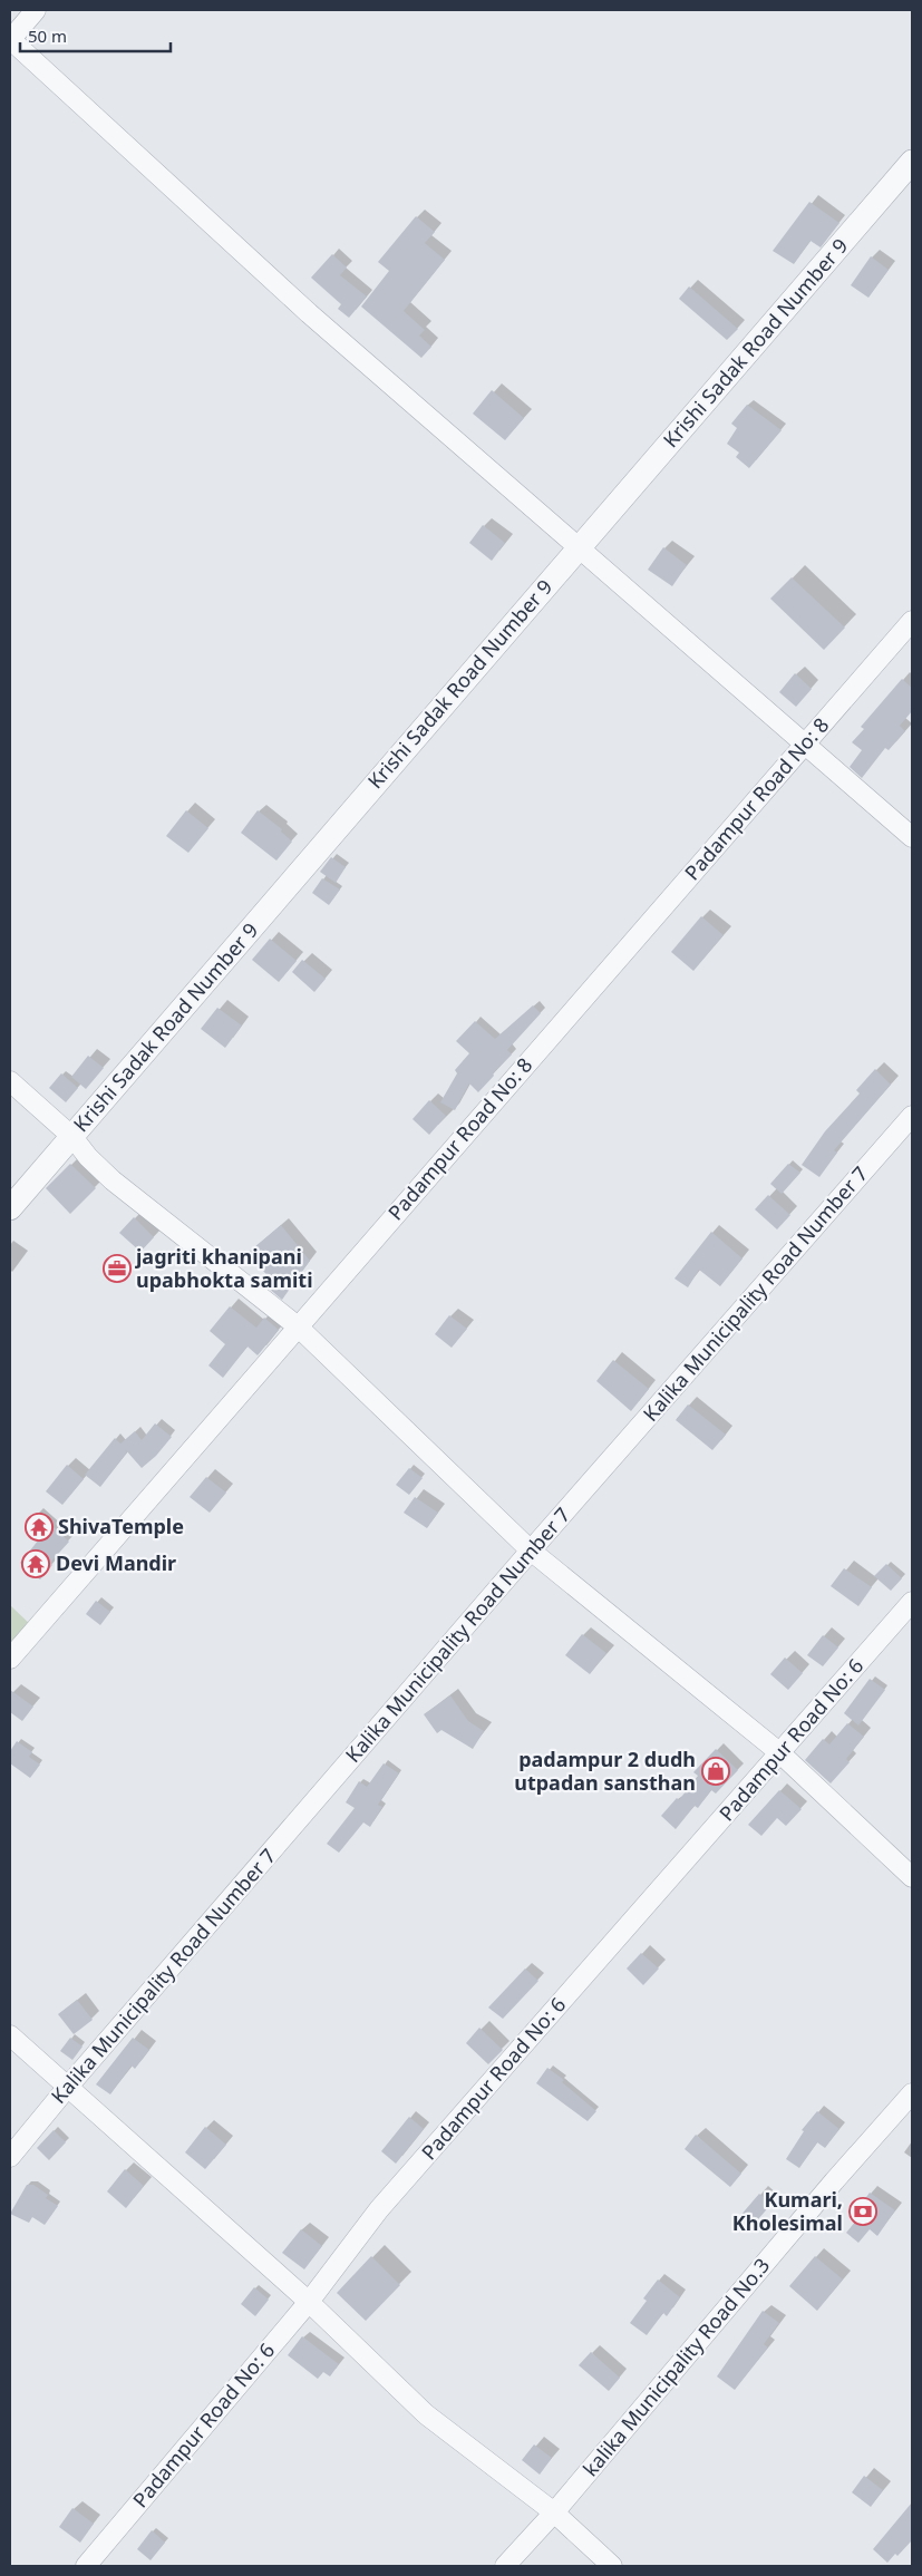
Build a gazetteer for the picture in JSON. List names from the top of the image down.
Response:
{
  "streets": {
    "street": [
      "Krishi Sadak Road Number 9",
      "Padampur Road No: 8",
      "Kalika Municipality Road Number 7",
      "Padampur Road No: 6",
      "kalika Municipality Road No.3"
    ]
  },
  "places": {
    "office": ["jagriti khanipani upabhokta samiti"],
    "temple": ["ShivaTemple", "Devi Mandir"],
    "shop": ["padampur 2 dudh utpadan sansthan"],
    "bank": ["Kumari, Kholesimal"]
  },
  "scale_bar": "50 m"
}
